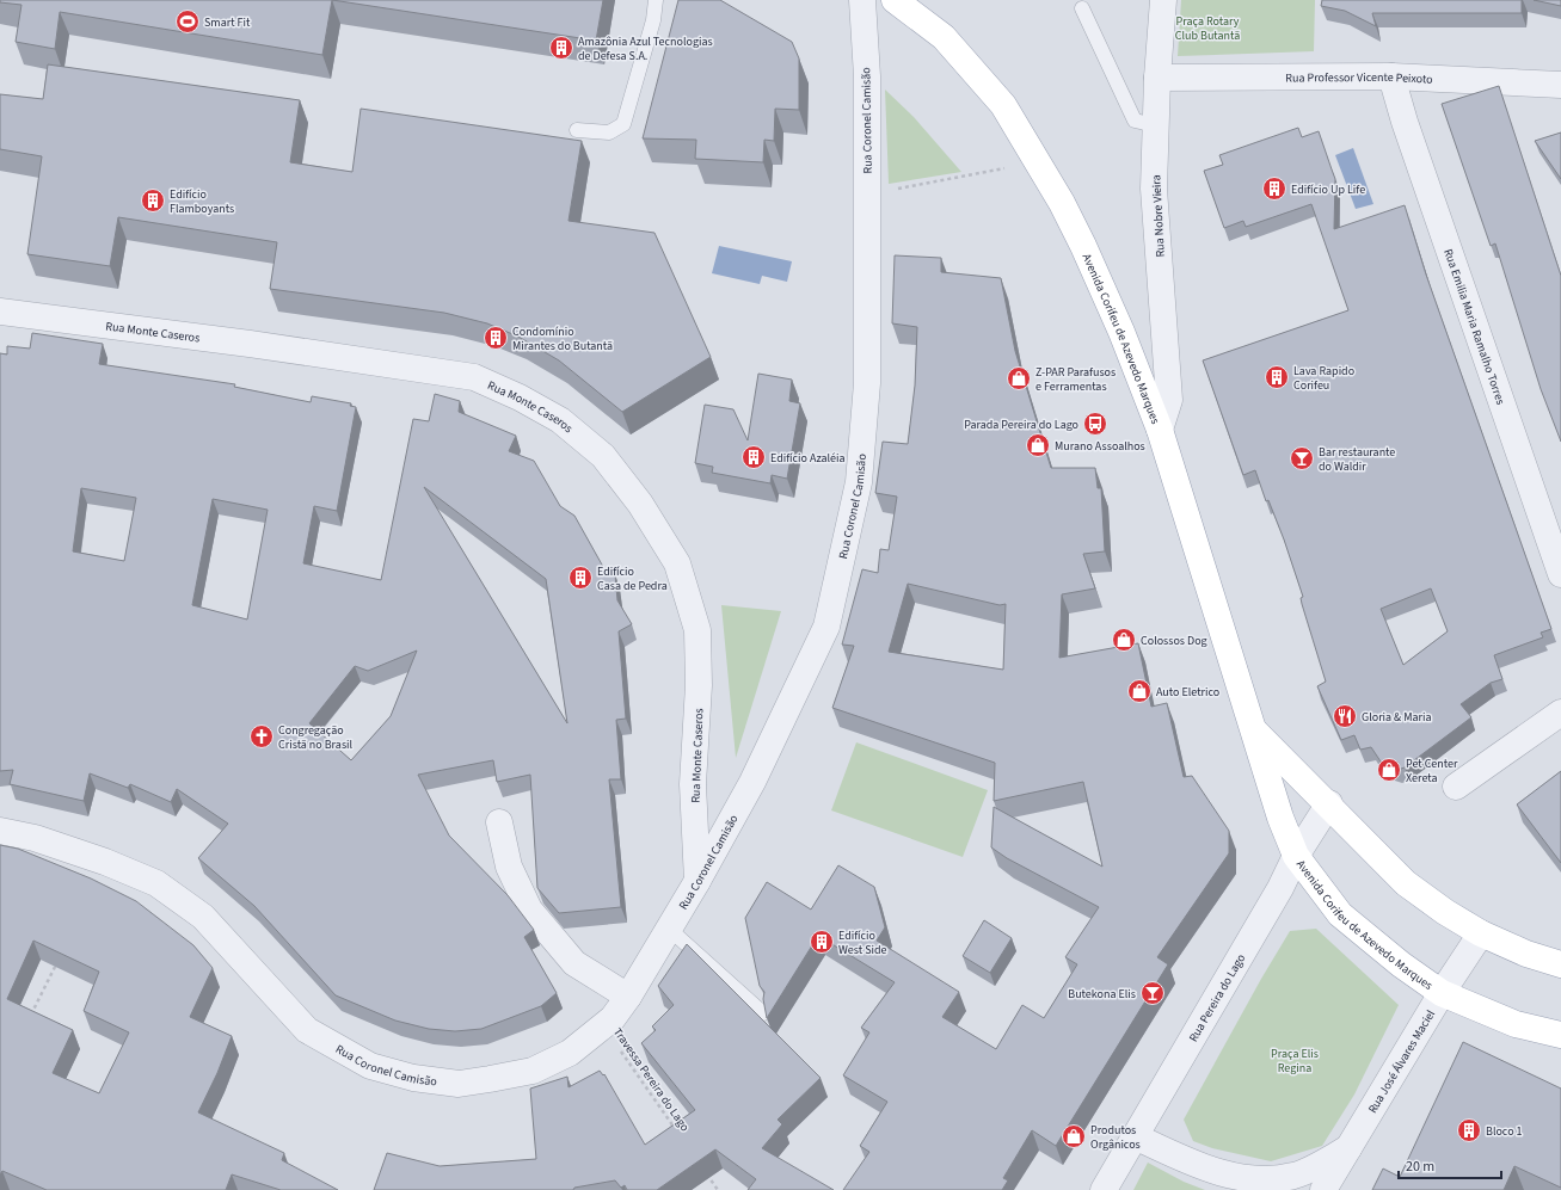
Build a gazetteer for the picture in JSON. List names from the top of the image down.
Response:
{
  "streets": {
    "main road": ["Avenida Corifeu de Azevedo Marques"],
    "street": [
      "Rua Professor Vicente Peixoto",
      "Rua Coronel Camisão",
      "Rua Nobre Vieira",
      "Rua Emilia Maria Ramalho Torres",
      "Rua Monte Caseros",
      "Rua Pereira do Lago",
      "Rua José Álvares Maciel"
    ],
    "path": ["Travessa Pereira do Lago"]
  },
  "crossings": [
    ["Rua Professor Vicente Peixoto", "Rua Nobre Vieira"],
    ["Rua Professor Vicente Peixoto", "Rua Emilia Maria Ramalho Torres"],
    ["Rua Coronel Camisão", "Rua Monte Caseros"],
    ["Rua Coronel Camisão", "Travessa Pereira do Lago"],
    ["Rua Nobre Vieira", "Avenida Corifeu de Azevedo Marques"],
    ["Avenida Corifeu de Azevedo Marques", "Rua Pereira do Lago"],
    ["Avenida Corifeu de Azevedo Marques", "Rua José Álvares Maciel"]
  ],
  "parks": ["Praça Rotary Club Butantã", "Praça Elis Regina"],
  "places": {
    "sports": ["Smart Fit"],
    "building": [
      "Amazônia Azul Tecnologias de Defesa S.A.",
      "Edifício Up Life",
      "Edifício Flamboyants",
      "Condomínio Mirantes do Butantã",
      "Lava Rapido Corifeu",
      "Edifício Azaléia",
      "Edifício Casa de Pedra",
      "Edifício West Side",
      "Bloco 1"
    ],
    "shop": [
      "Z-PAR Parafusos e Ferramentas",
      "Murano Assoalhos",
      "Colossos Dog",
      "Auto Eletrico",
      "Pet Center Xereta",
      "Produtos Orgânicos"
    ],
    "bus stop": ["Parada Pereira do Lago"],
    "bar": ["Bar restaurante do Waldir", "Butekona Elis"],
    "restaurant": ["Gloria & Maria"],
    "church": ["Congregação Cristã no Brasil"]
  },
  "scale_bar": "20 m"
}
